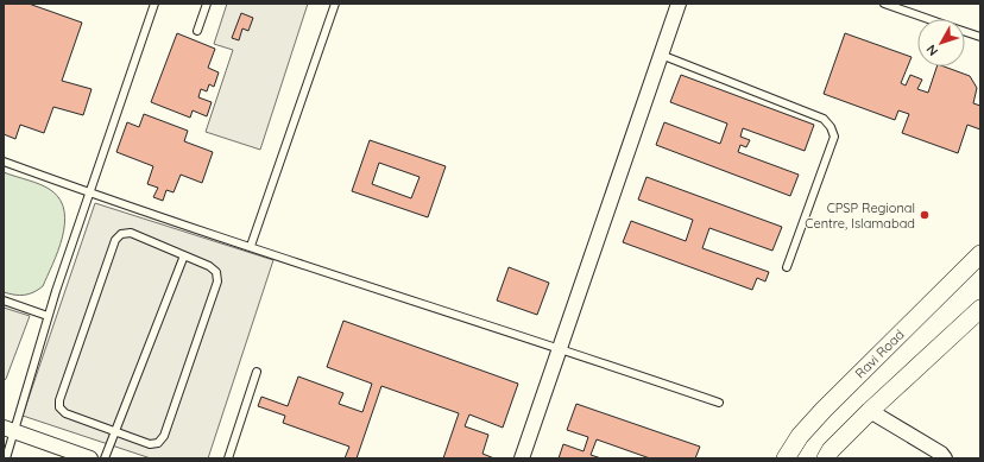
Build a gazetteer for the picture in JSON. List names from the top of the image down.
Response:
{
  "streets": {
    "street": ["Ravi Road"]
  },
  "places": ["CPSP Regional Centre, Islamabad"],
  "north": "bottom left"
}
